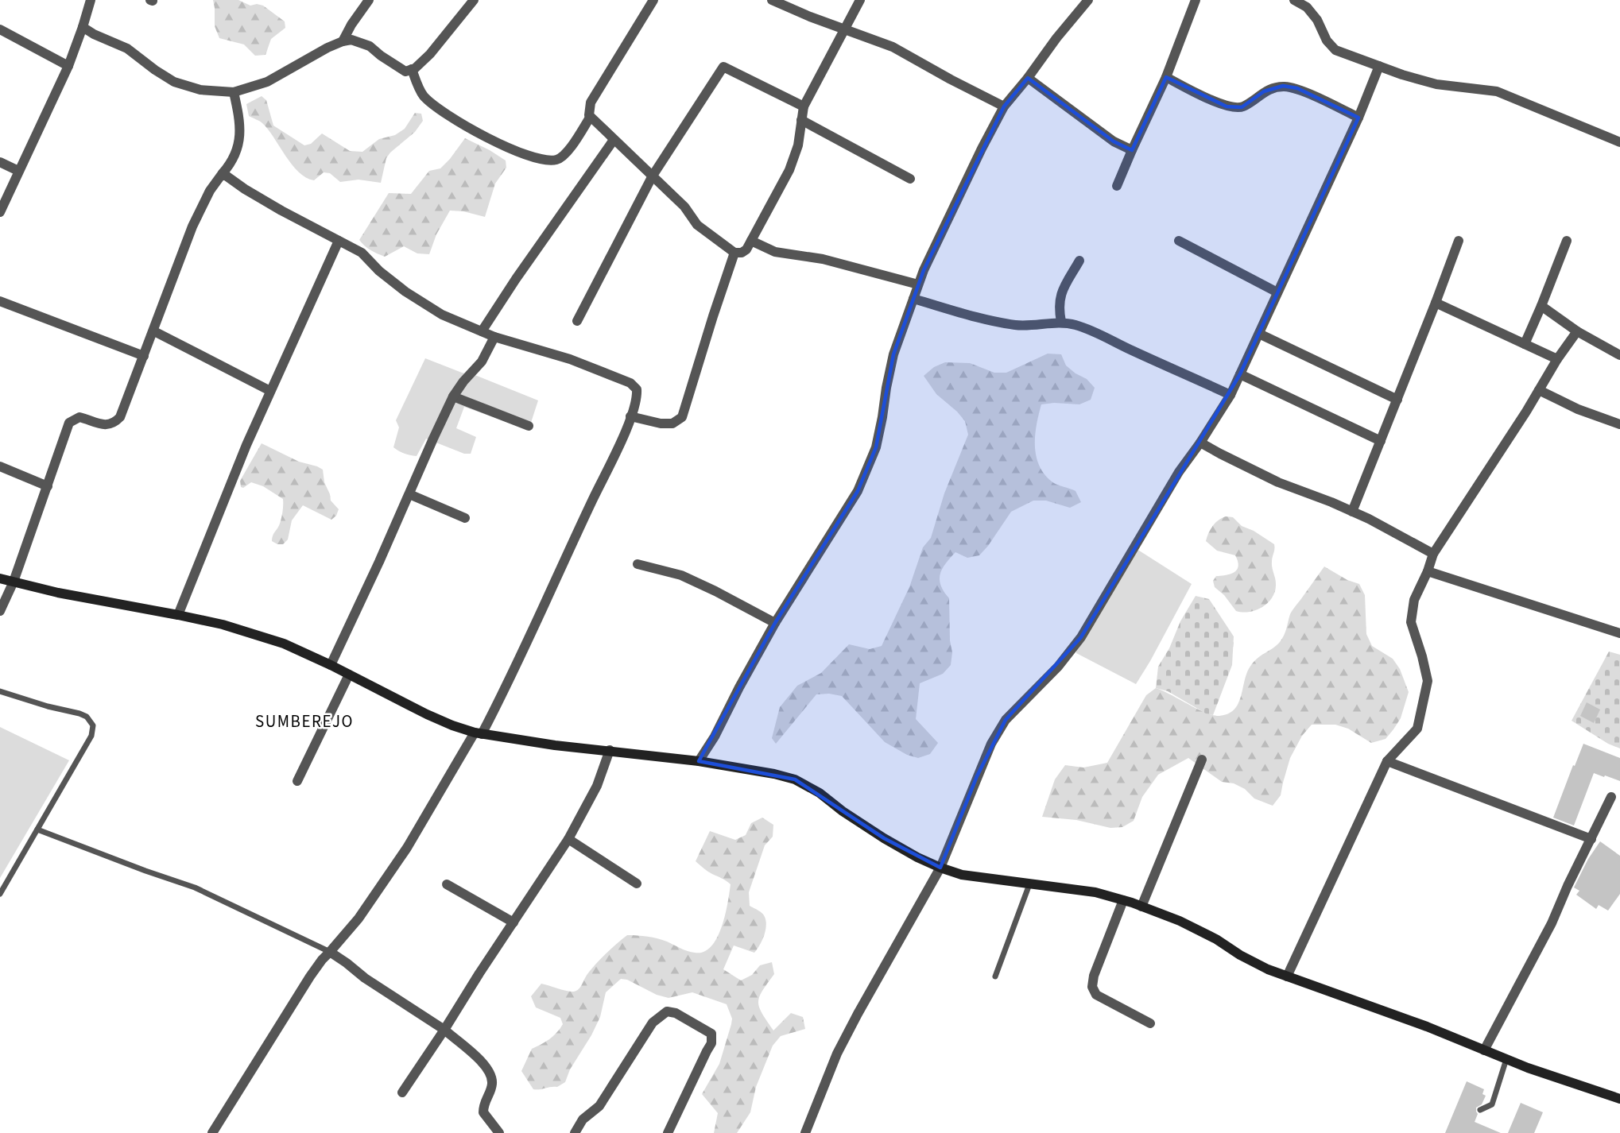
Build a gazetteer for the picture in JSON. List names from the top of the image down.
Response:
{
  "districts": ["SUMBEREJO"]
}
